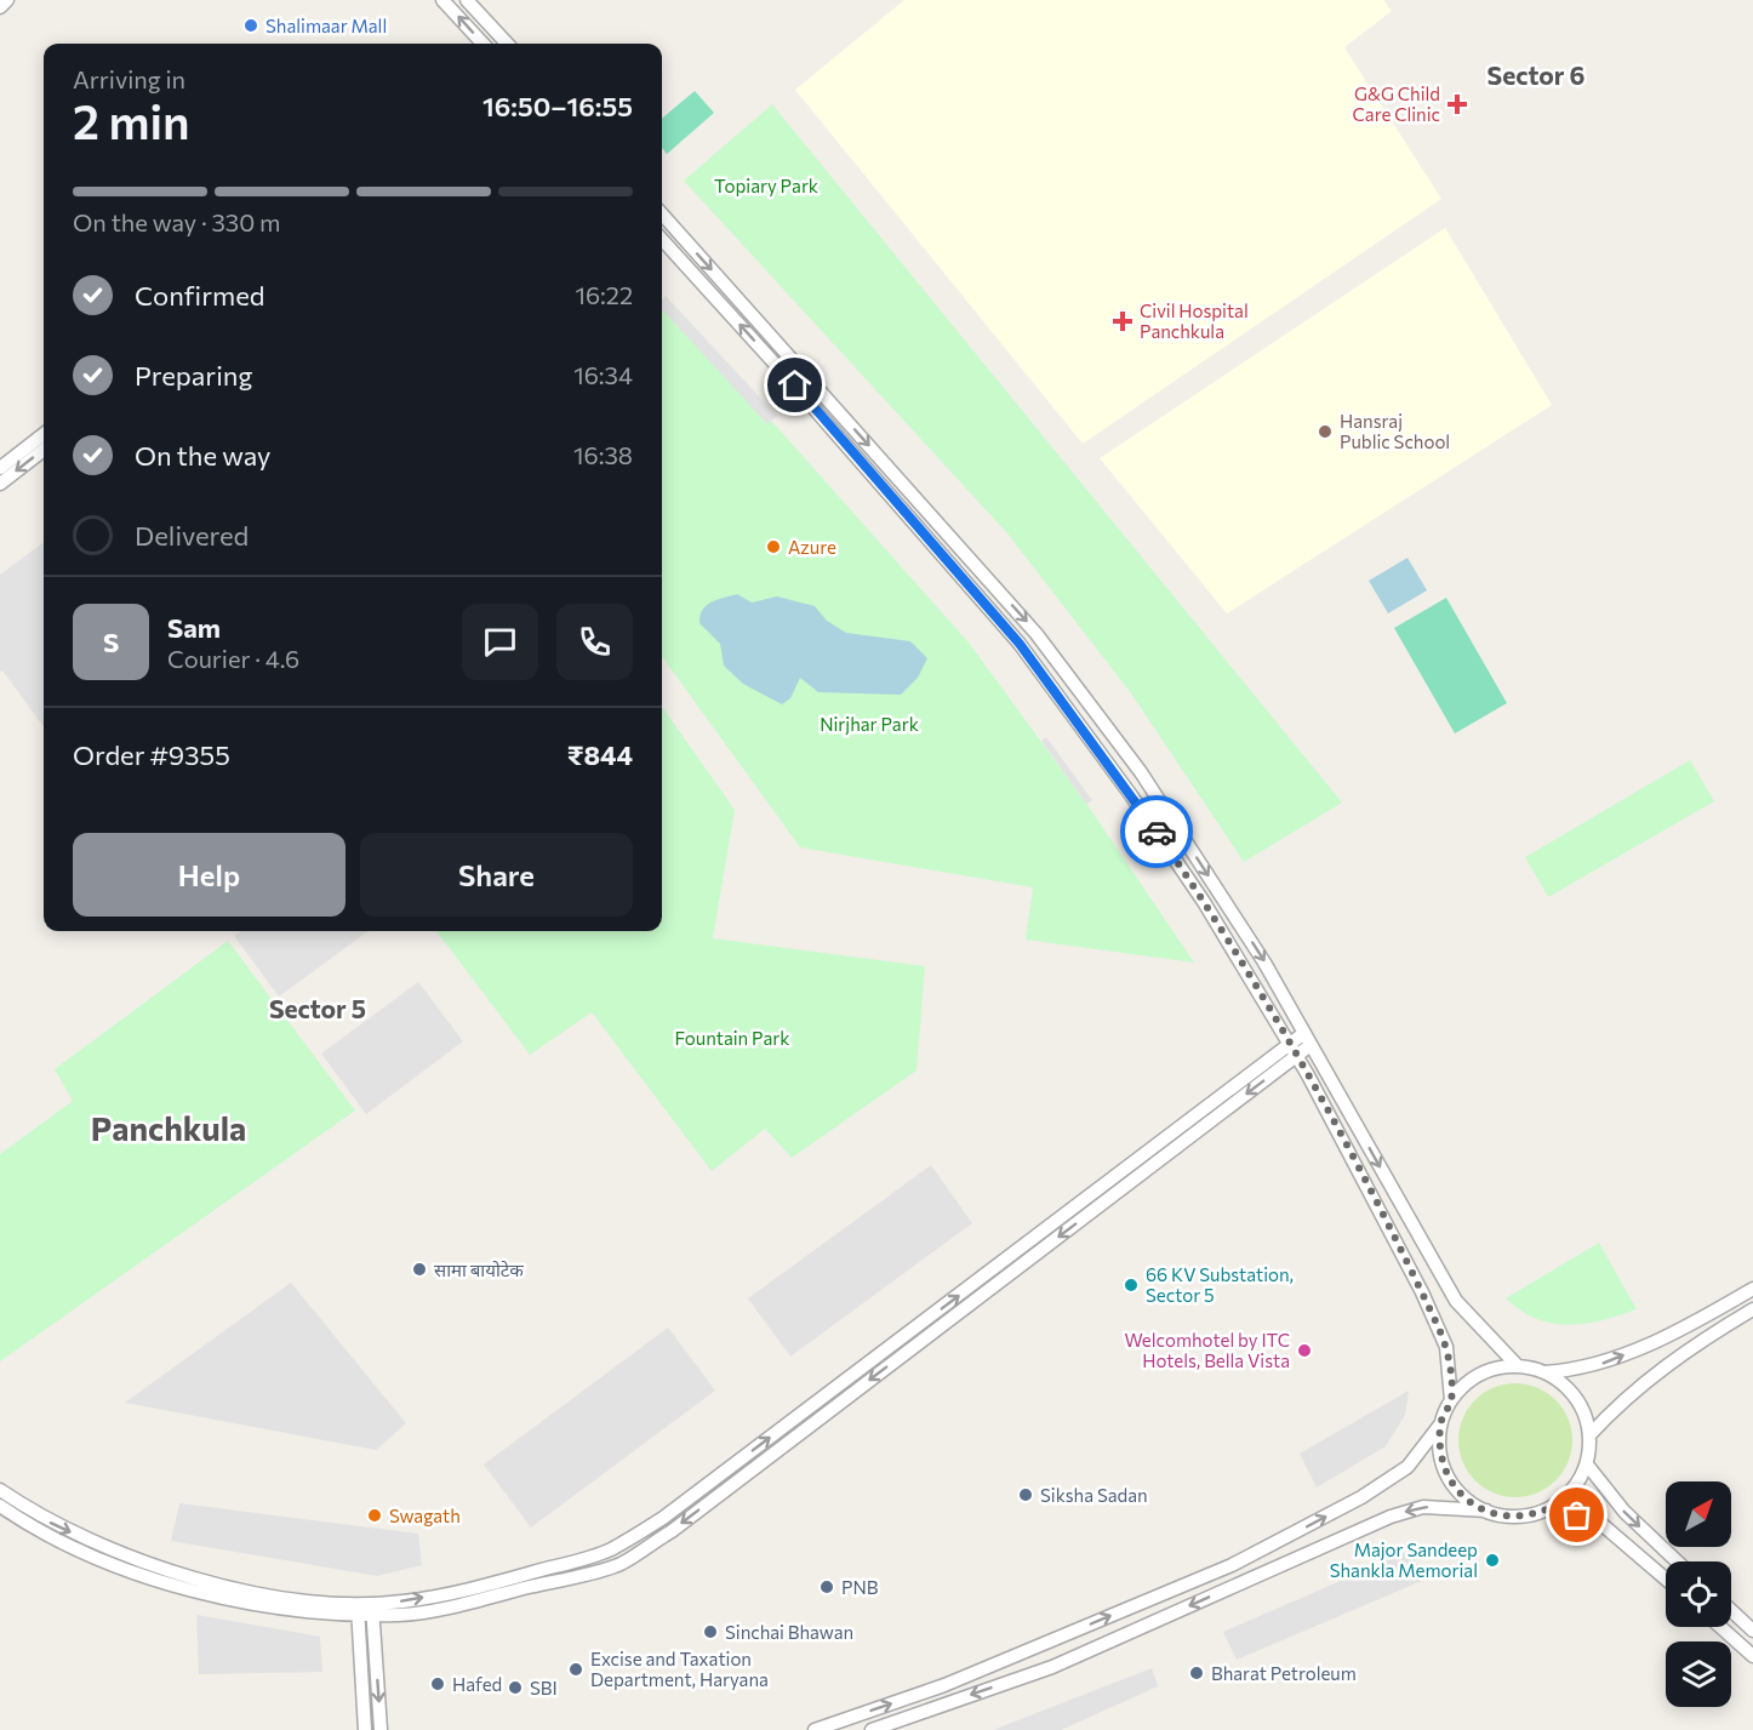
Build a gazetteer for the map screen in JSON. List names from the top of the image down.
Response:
{
  "districts": ["Sector 6", "Sector 5", "Panchkula"],
  "parks": ["Topiary Park", "Nirjhar Park", "Fountain Park"],
  "places": {
    "other": [
      "Shalimaar Mall",
      "Hansraj Public School",
      "Azure",
      "सामा बायोटेक",
      "66 KV Substation, Sector 5",
      "Welcomhotel by ITC Hotels, Bella Vista",
      "Siksha Sadan",
      "Swagath",
      "Major Sandeep Shankla Memorial",
      "PNB",
      "Sinchai Bhawan",
      "Excise and Taxation Department, Haryana",
      "Bharat Petroleum",
      "Hafed",
      "SBI"
    ],
    "health": ["G&G Child Care Clinic", "Civil Hospital Panchkula"]
  },
  "north": "top right",
  "page": {
    "heading": ["2 min", "Arriving in", "16:50–16:55"],
    "panel": [
      "Sam",
      "Courier · 4.6",
      "Order #9355",
      "₹844"
    ],
    "bar": "On the way · 330 m",
    "list": [
      ["Confirmed", "16:22"],
      ["Preparing", "16:34"],
      ["On the way", "16:38"],
      "Delivered"
    ],
    "round": "S",
    "buttons": ["Help", "Share"]
  }
}
